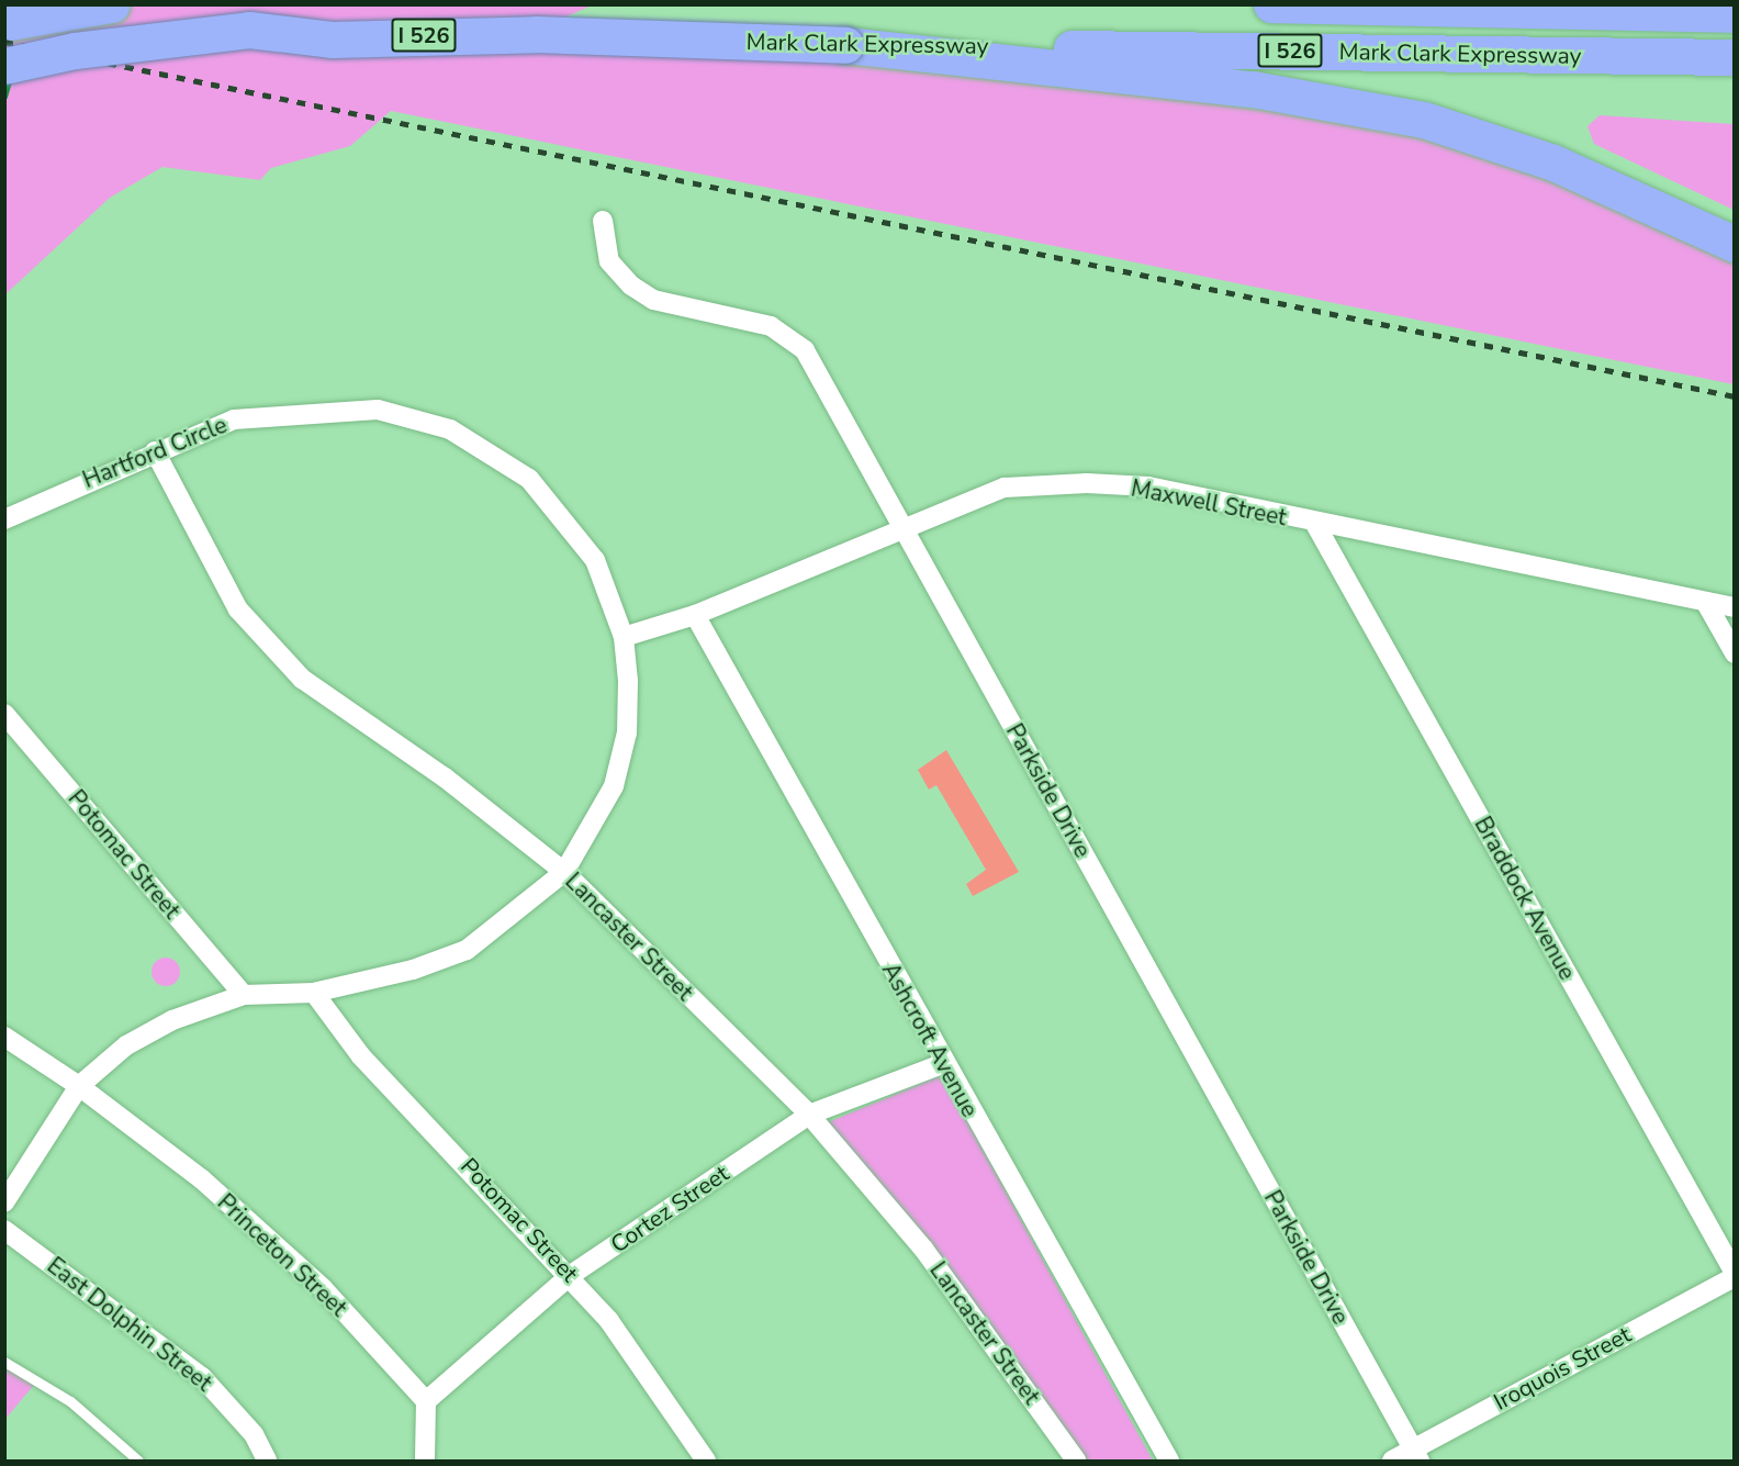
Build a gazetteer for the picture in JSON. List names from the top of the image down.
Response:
{
  "streets": {
    "highway": ["I 526", "Mark Clark Expressway"],
    "street": [
      "Hartford Circle",
      "Maxwell Street",
      "Parkside Drive",
      "Potomac Street",
      "Braddock Avenue",
      "Lancaster Street",
      "Ashcroft Avenue",
      "Cortez Street",
      "Princeton Street",
      "East Dolphin Street",
      "Iroquois Street"
    ]
  },
  "crossings": [
    ["Hartford Circle", "Maxwell Street"],
    ["Hartford Circle", "Potomac Street"],
    ["Hartford Circle", "Lancaster Street"],
    ["Hartford Circle", "Princeton Street"],
    ["Maxwell Street", "Parkside Drive"],
    ["Maxwell Street", "Braddock Avenue"],
    ["Maxwell Street", "Ashcroft Avenue"],
    ["Parkside Drive", "Iroquois Street"],
    ["Potomac Street", "Cortez Street"],
    ["Braddock Avenue", "Iroquois Street"],
    ["Lancaster Street", "Cortez Street"],
    ["Ashcroft Avenue", "Cortez Street"],
    ["Cortez Street", "Princeton Street"]
  ]
}
